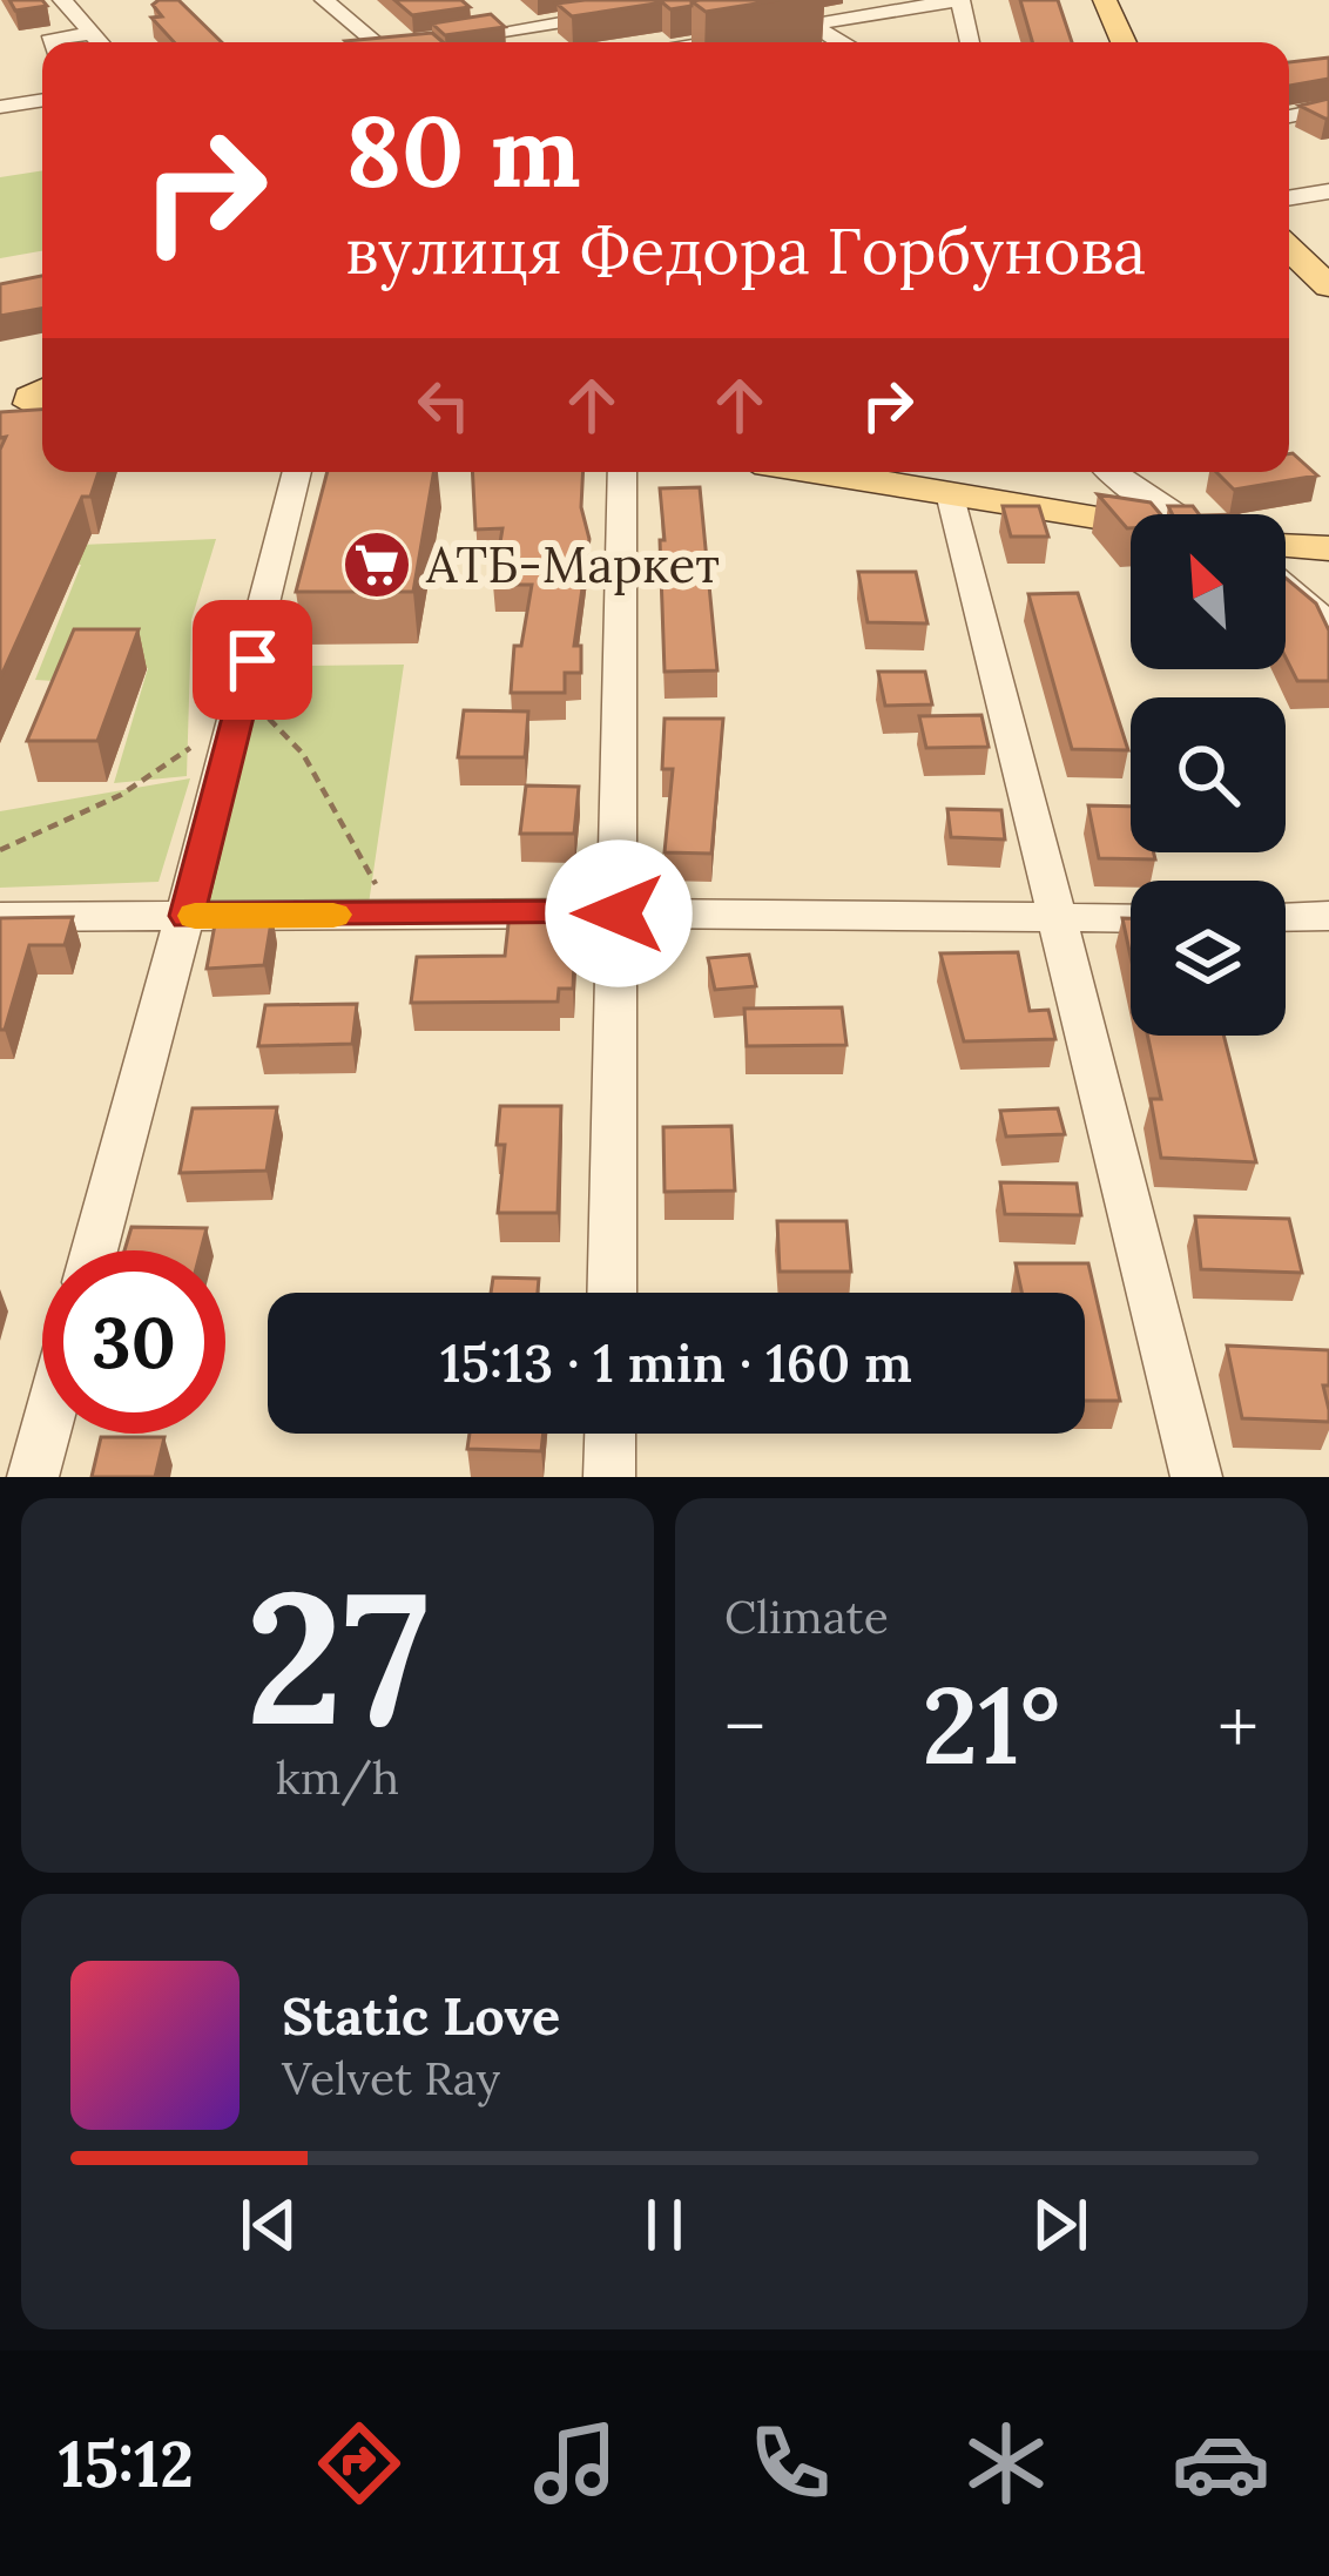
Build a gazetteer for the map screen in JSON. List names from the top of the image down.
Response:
{
  "places": {
    "supermarket": ["АТБ-Маркет"]
  },
  "north": "top left",
  "page": {
    "turn": ["80 m", "вулиця Федора Горбунова"],
    "limit": "30",
    "trip": "15:13 · 1 min · 160 m",
    "tile": [
      ["27", "km/h"],
      "Climate"
    ],
    "heat": ["−", "21°", "+"],
    "song": ["Static Love", "Velvet Ray"],
    "tabs": "15:12"
  }
}
